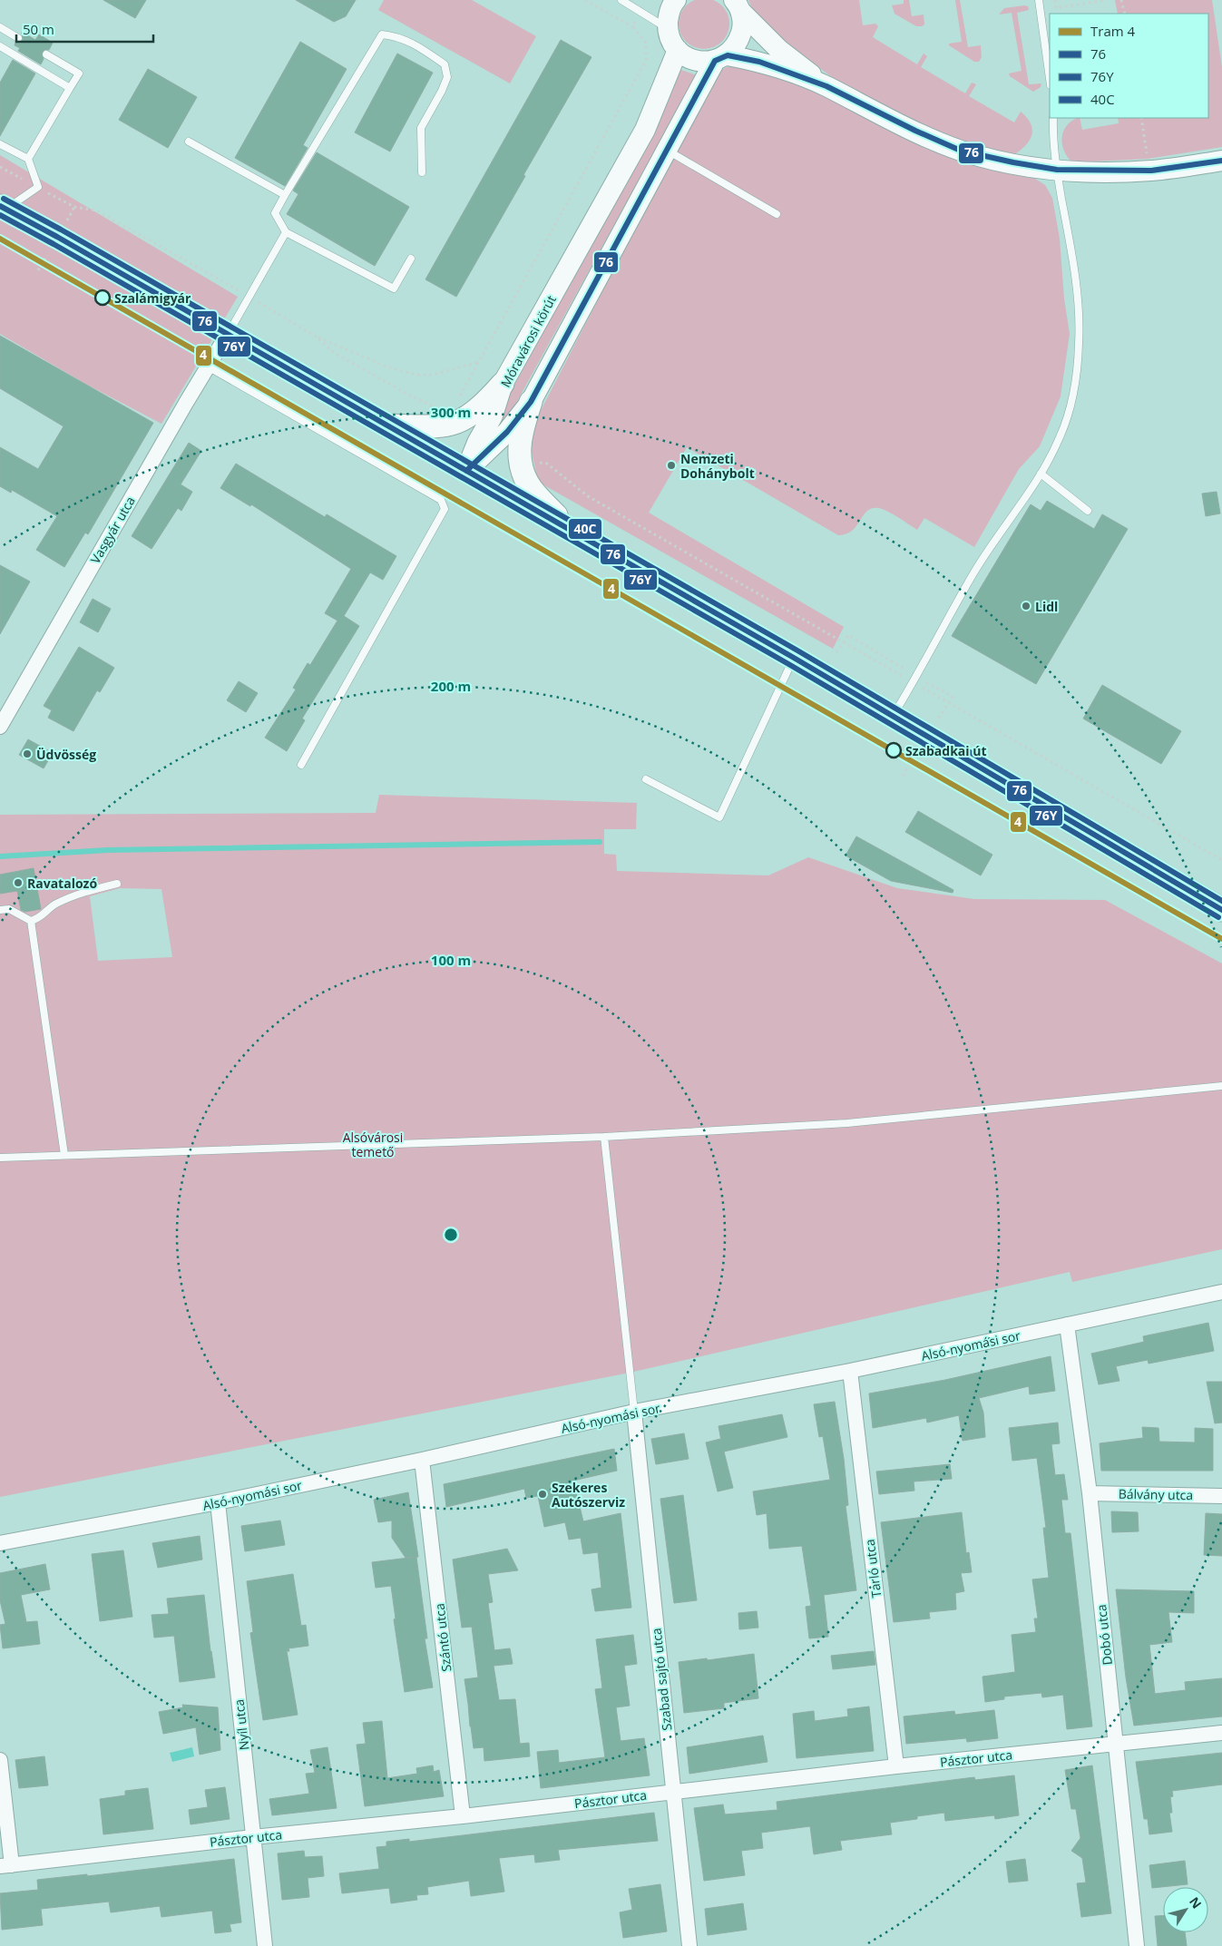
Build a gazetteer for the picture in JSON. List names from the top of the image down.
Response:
{
  "streets": {
    "main road": ["Móravárosi körút"],
    "street": [
      "Vasgyár utca",
      "Alsó-nyomási sor",
      "Bálvány utca",
      "Tarló utca",
      "Dobó utca",
      "Szántó utca",
      "Szabad sajtó utca",
      "Nyíl utca",
      "Pásztor utca"
    ]
  },
  "crossings": [
    ["Alsó-nyomási sor", "Tarló utca"],
    ["Alsó-nyomási sor", "Dobó utca"],
    ["Alsó-nyomási sor", "Szántó utca"],
    ["Alsó-nyomási sor", "Szabad sajtó utca"],
    ["Alsó-nyomási sor", "Nyíl utca"],
    ["Bálvány utca", "Dobó utca"],
    ["Tarló utca", "Pásztor utca"],
    ["Dobó utca", "Pásztor utca"],
    ["Szántó utca", "Pásztor utca"],
    ["Szabad sajtó utca", "Pásztor utca"],
    ["Nyíl utca", "Pásztor utca"]
  ],
  "parks": ["Alsóvárosi temető"],
  "places": [
    "Szalámigyár",
    "Nemzeti Dohánybolt",
    "Lidl",
    "Szabadkai út",
    "Üdvösség",
    "Ravatalozó",
    "Szekeres Autószerviz"
  ],
  "lines": [
    "transit line 76",
    "transit line 40C",
    "transit line 76Y",
    "tram line 4"
  ],
  "legend": [
    "Tram 4",
    "76",
    "76Y",
    "40C"
  ],
  "scale_bar": "50 m",
  "north": "top right",
  "rings": ["300 m", "200 m", "100 m"]
}
